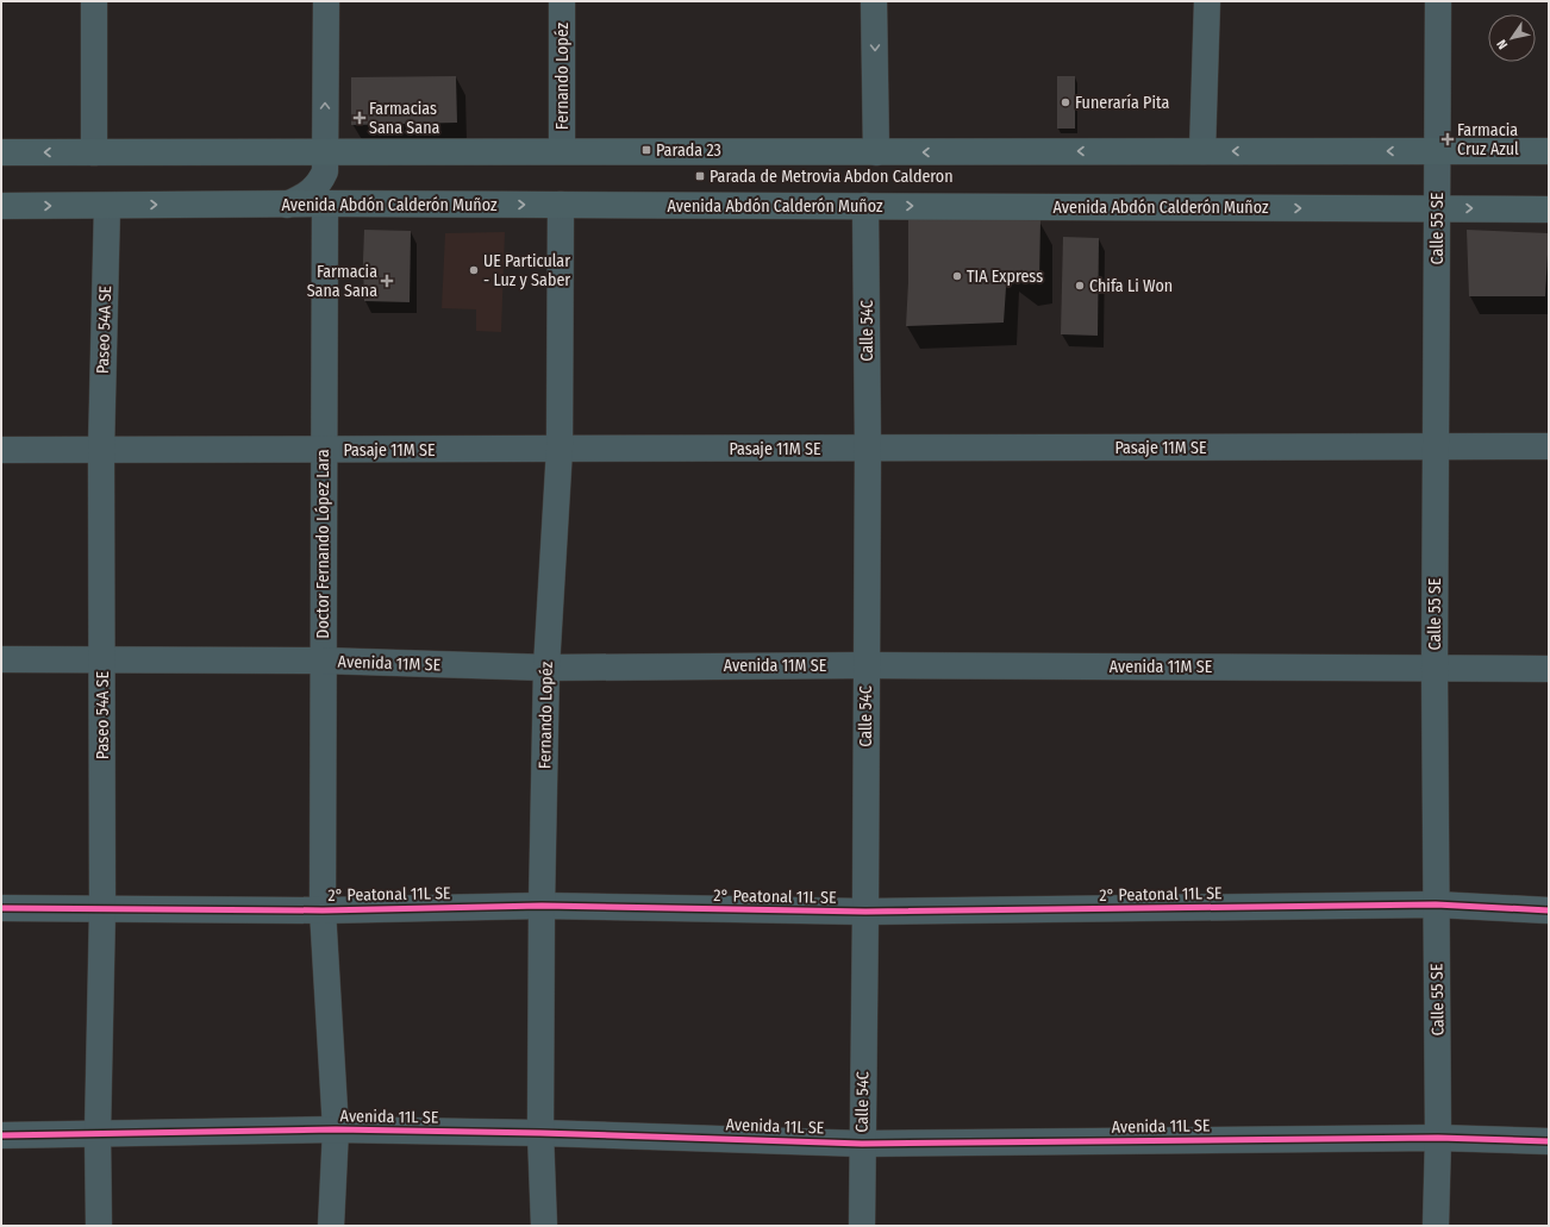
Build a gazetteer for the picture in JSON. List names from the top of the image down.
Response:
{
  "streets": {
    "main road": ["Avenida Abdón Calderón Muñoz"],
    "street": [
      "Fernando Lopéz",
      "Calle 55 SE",
      "Paseo 54A SE",
      "Calle 54C",
      "Pasaje 11M SE",
      "Doctor Fernando López Lara",
      "Avenida 11M SE",
      "2° Peatonal 11L SE",
      "Avenida 11L SE"
    ]
  },
  "crossings": [
    ["Fernando Lopéz", "Avenida Abdón Calderón Muñoz"],
    ["Fernando Lopéz", "Pasaje 11M SE"],
    ["Fernando Lopéz", "Avenida 11M SE"],
    ["Fernando Lopéz", "2° Peatonal 11L SE"],
    ["Fernando Lopéz", "Avenida 11L SE"],
    ["Avenida Abdón Calderón Muñoz", "Calle 55 SE"],
    ["Avenida Abdón Calderón Muñoz", "Paseo 54A SE"],
    ["Avenida Abdón Calderón Muñoz", "Calle 54C"],
    ["Avenida Abdón Calderón Muñoz", "Doctor Fernando López Lara"],
    ["Calle 55 SE", "Pasaje 11M SE"],
    ["Calle 55 SE", "Avenida 11M SE"],
    ["Calle 55 SE", "2° Peatonal 11L SE"],
    ["Calle 55 SE", "Avenida 11L SE"],
    ["Paseo 54A SE", "Pasaje 11M SE"],
    ["Paseo 54A SE", "Avenida 11M SE"],
    ["Paseo 54A SE", "2° Peatonal 11L SE"],
    ["Paseo 54A SE", "Avenida 11L SE"],
    ["Calle 54C", "Pasaje 11M SE"],
    ["Calle 54C", "Avenida 11M SE"],
    ["Calle 54C", "2° Peatonal 11L SE"],
    ["Calle 54C", "Avenida 11L SE"],
    ["Pasaje 11M SE", "Doctor Fernando López Lara"],
    ["Doctor Fernando López Lara", "Avenida 11M SE"],
    ["Doctor Fernando López Lara", "2° Peatonal 11L SE"],
    ["Doctor Fernando López Lara", "Avenida 11L SE"]
  ],
  "places": {
    "other": [
      "Funeraría Pita",
      "UE Particular - Luz y Saber",
      "TIA Express",
      "Chifa Li Won"
    ],
    "health": ["Farmacias Sana Sana", "Farmacia Cruz Azul", "Farmacia Sana Sana"],
    "transit": ["Parada 23", "Parada de Metrovia Abdon Calderon"]
  },
  "north": "bottom left"
}
